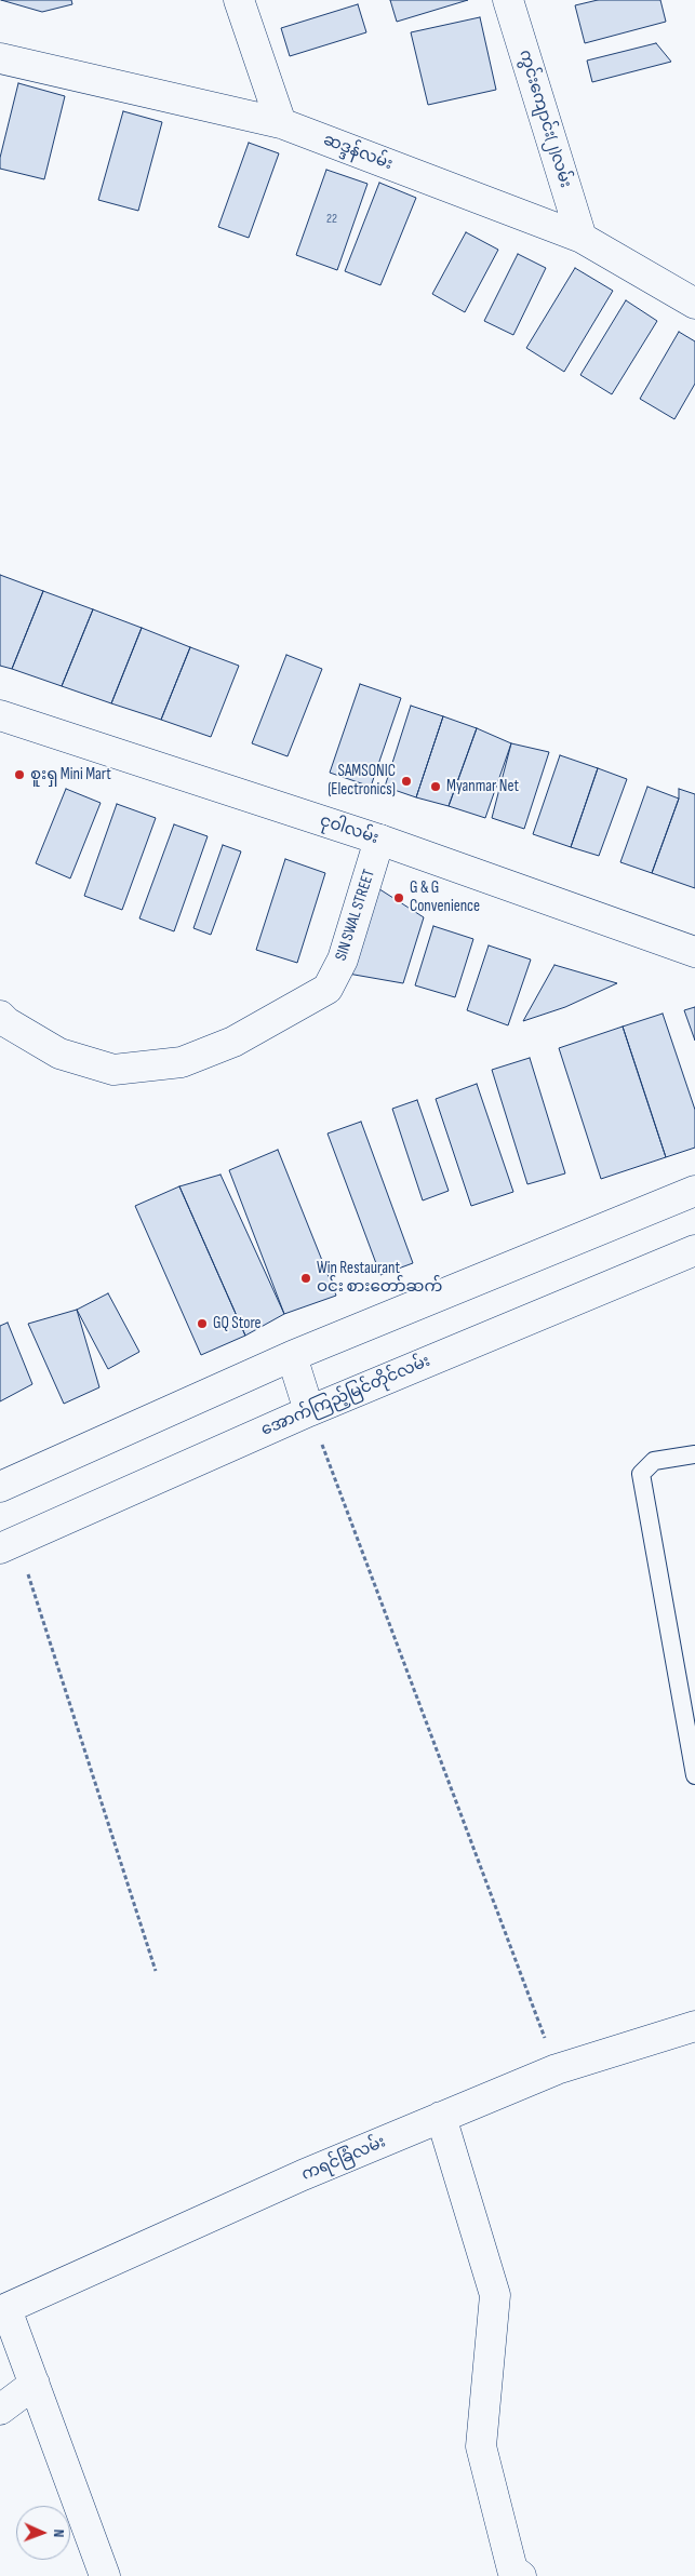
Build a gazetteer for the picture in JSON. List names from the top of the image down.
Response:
{
  "streets": {
    "street": [
      "ကွင်းကျောင်း(၂)လမ်း",
      "ဆဒ္ဒန်လမ်း",
      "ငုဝါလမ်း",
      "SIN SWAL STREET",
      "အောက်ကြည့်မြင်တိုင်လမ်း",
      "ကရင်ခြံလမ်း"
    ]
  },
  "crossings": [
    ["ကွင်းကျောင်း(၂)လမ်း", "ဆဒ္ဒန်လမ်း"],
    ["ငုဝါလမ်း", "SIN SWAL STREET"]
  ],
  "places": [
    "စူးရှ Mini Mart",
    "SAMSONIC (Electronics)",
    "Myanmar Net",
    "G & G Convenience",
    "Win Restaurant ဝင်း စားတော်ဆက်",
    "GQ Store"
  ],
  "house_numbers": ["22"],
  "north": "right"
}
